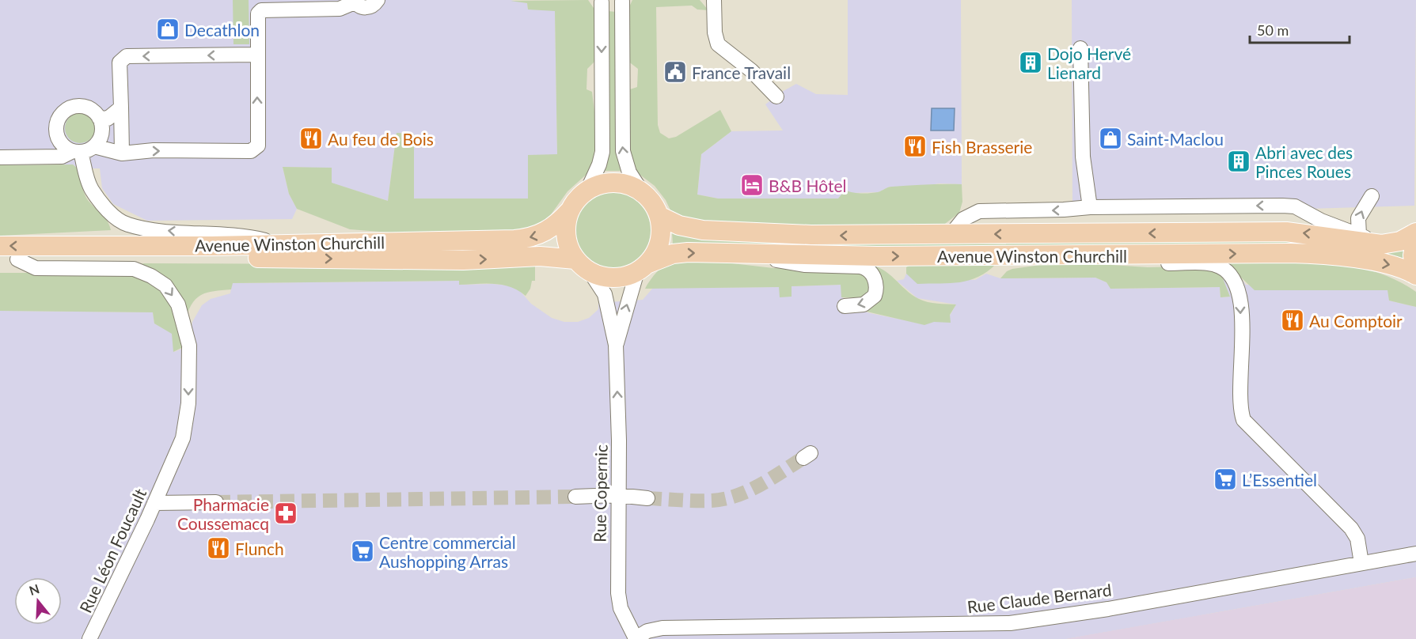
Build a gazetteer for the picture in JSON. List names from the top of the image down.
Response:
{
  "streets": {
    "main road": ["Avenue Winston Churchill"],
    "street": ["Rue Copernic", "Rue Léon Foucault", "Rue Claude Bernard"]
  },
  "crossings": [
    ["Avenue Winston Churchill", "Rue Léon Foucault"],
    ["Rue Copernic", "Rue Claude Bernard"]
  ],
  "one_way": ["Rue Copernic"],
  "places": {
    "shop": ["Decathlon", "Saint-Maclou"],
    "building": ["Dojo Hervé Lienard", "Abri avec des Pinces Roues"],
    "public building": ["France Travail"],
    "restaurant": [
      "Au feu de Bois",
      "Fish Brasserie",
      "Au Comptoir",
      "Flunch"
    ],
    "hotel": ["B&B Hôtel"],
    "supermarket": ["L’Essentiel", "Centre commercial Aushopping Arras"],
    "pharmacy": ["Pharmacie Coussemacq"]
  },
  "scale_bar": "50 m",
  "north": "top"
}
